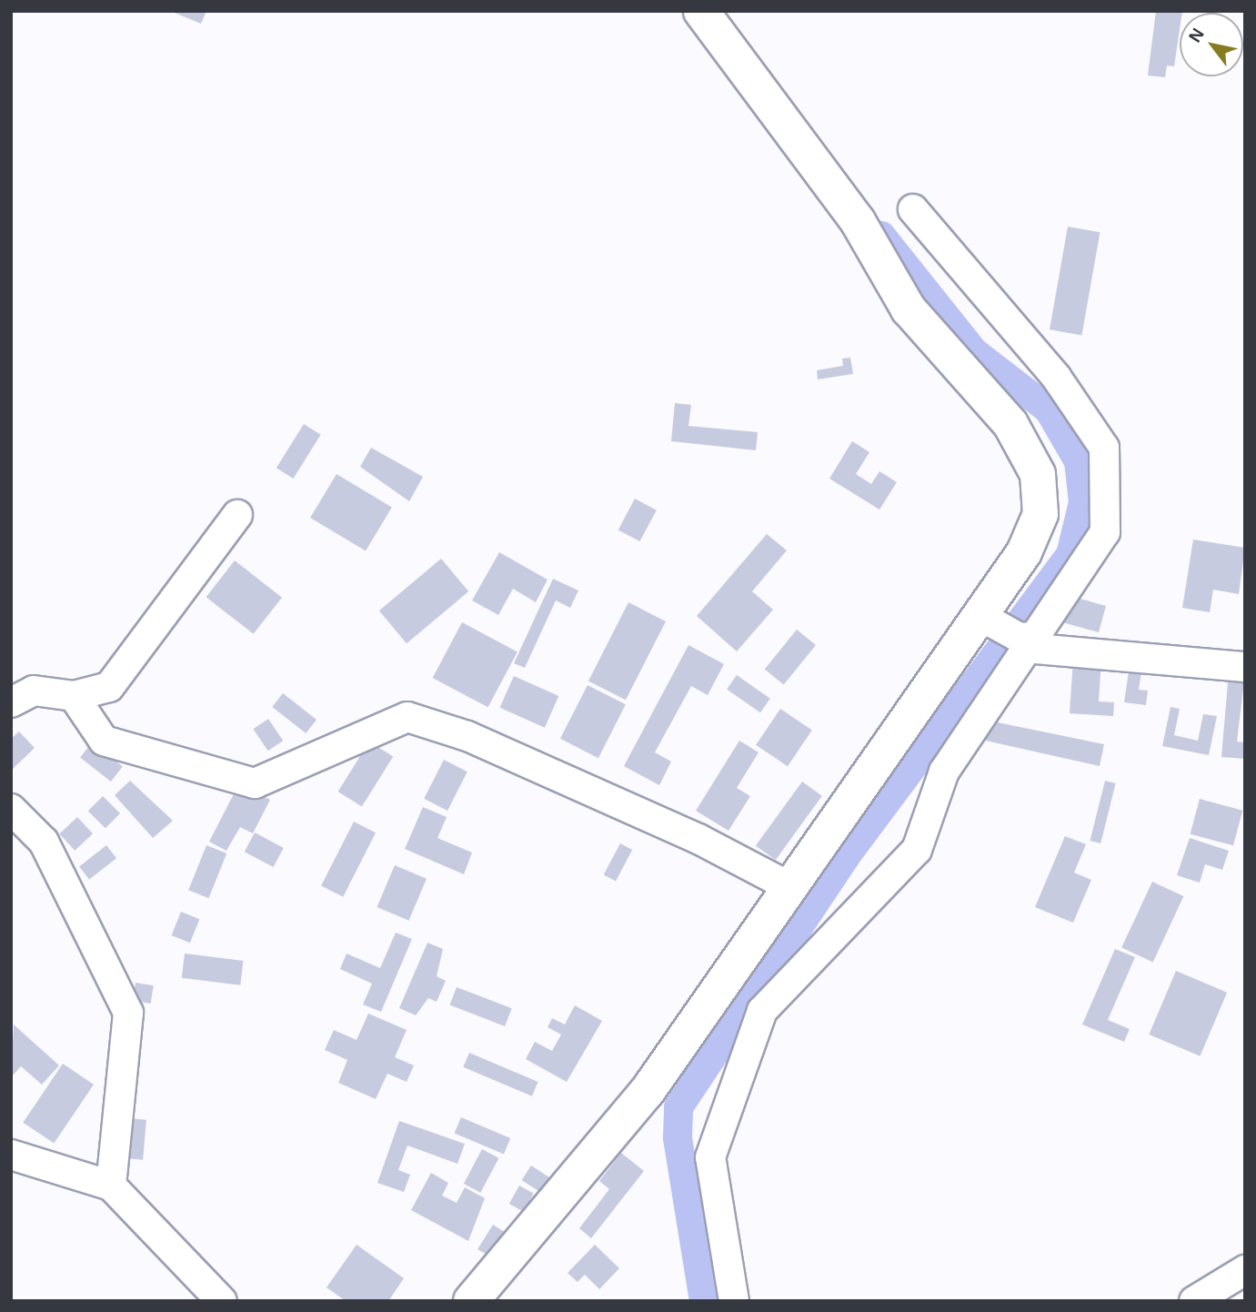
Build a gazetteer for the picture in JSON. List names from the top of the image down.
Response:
{
  "north": "top left"
}
